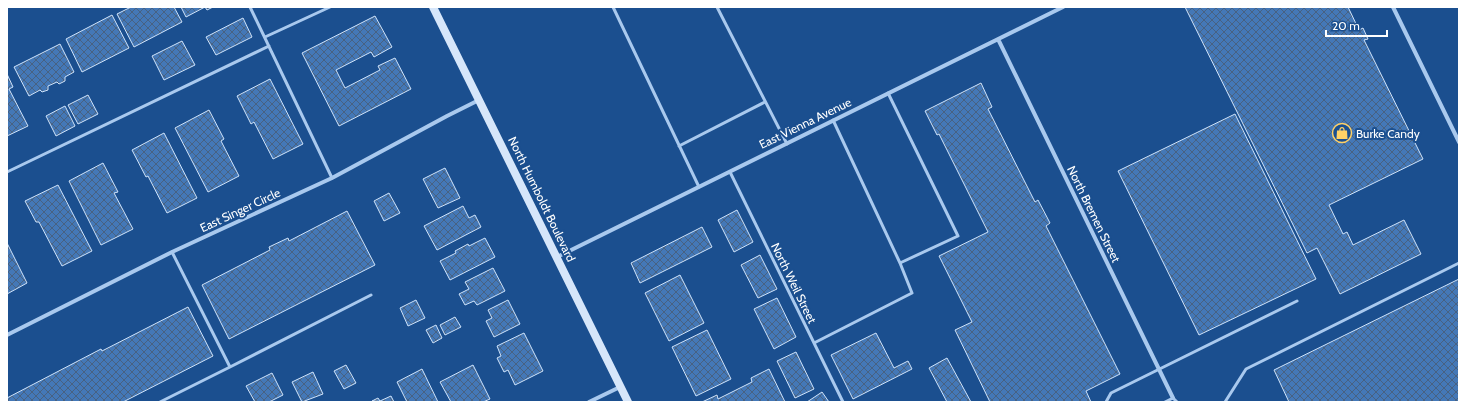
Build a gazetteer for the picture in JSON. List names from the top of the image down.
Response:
{
  "streets": {
    "main road": ["North Humboldt Boulevard"],
    "street": ["East Vienna Avenue", "East Singer Circle", "North Bremen Street"],
    "lane": ["North Weil Street"]
  },
  "crossings": [
    ["East Vienna Avenue", "North Humboldt Boulevard"],
    ["East Vienna Avenue", "North Bremen Street"],
    ["East Vienna Avenue", "North Weil Street"],
    ["North Humboldt Boulevard", "East Singer Circle"]
  ],
  "places": {
    "shop": ["Burke Candy"]
  },
  "scale_bar": "20 m"
}
